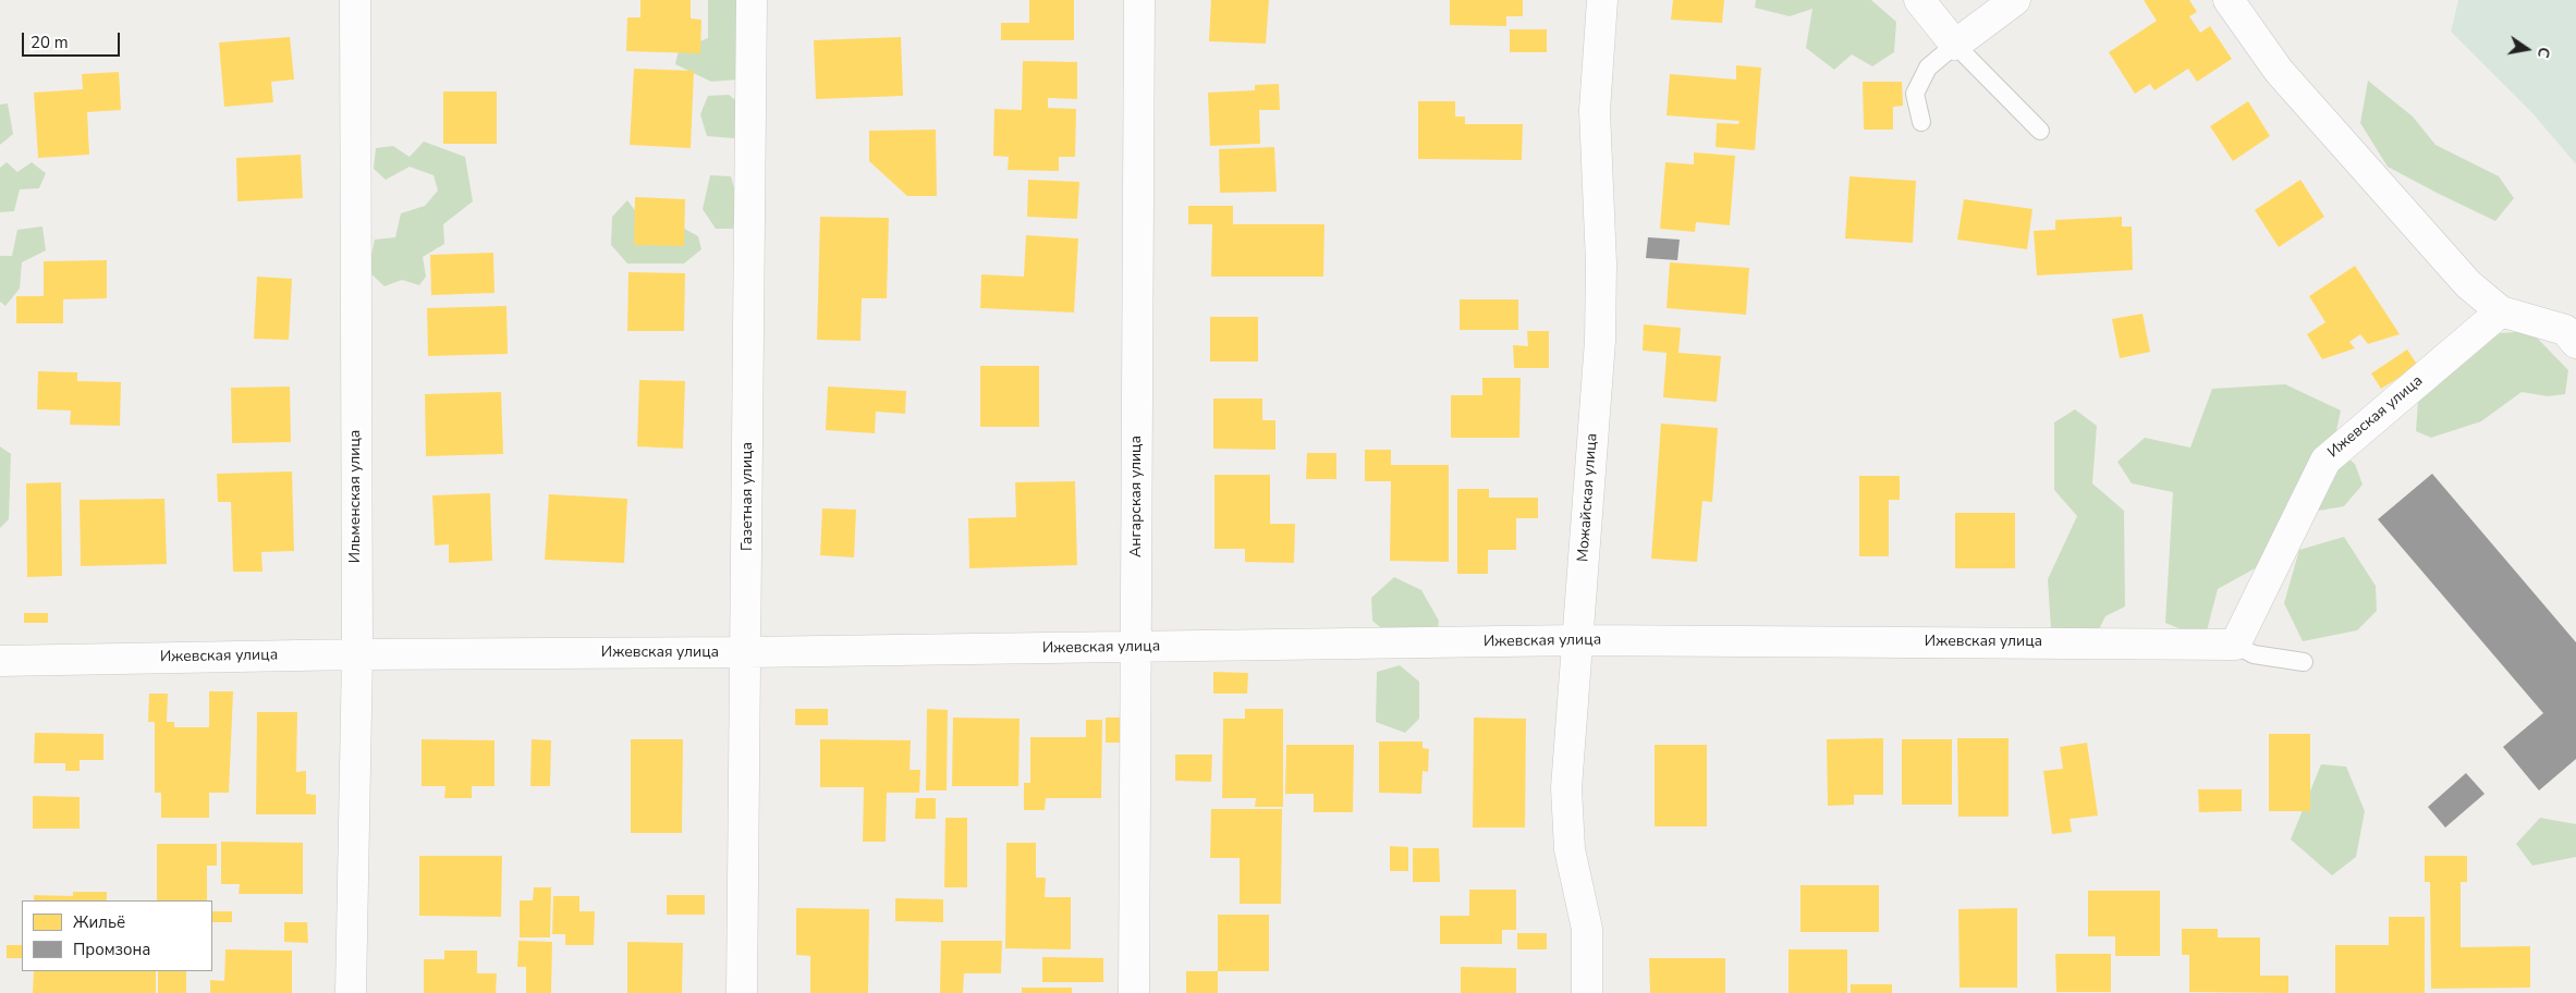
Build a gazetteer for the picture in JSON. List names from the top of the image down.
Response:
{
  "streets": {
    "street": [
      "Ижевская улица",
      "Ильменская улица",
      "Газетная улица",
      "Ангарская улица",
      "Можайская улица"
    ]
  },
  "crossings": [
    ["Ижевская улица", "Ильменская улица"],
    ["Ижевская улица", "Газетная улица"],
    ["Ижевская улица", "Ангарская улица"],
    ["Ижевская улица", "Можайская улица"]
  ],
  "legend": ["Жильё", "Промзона"],
  "scale_bar": "20 m",
  "north": "right"
}
